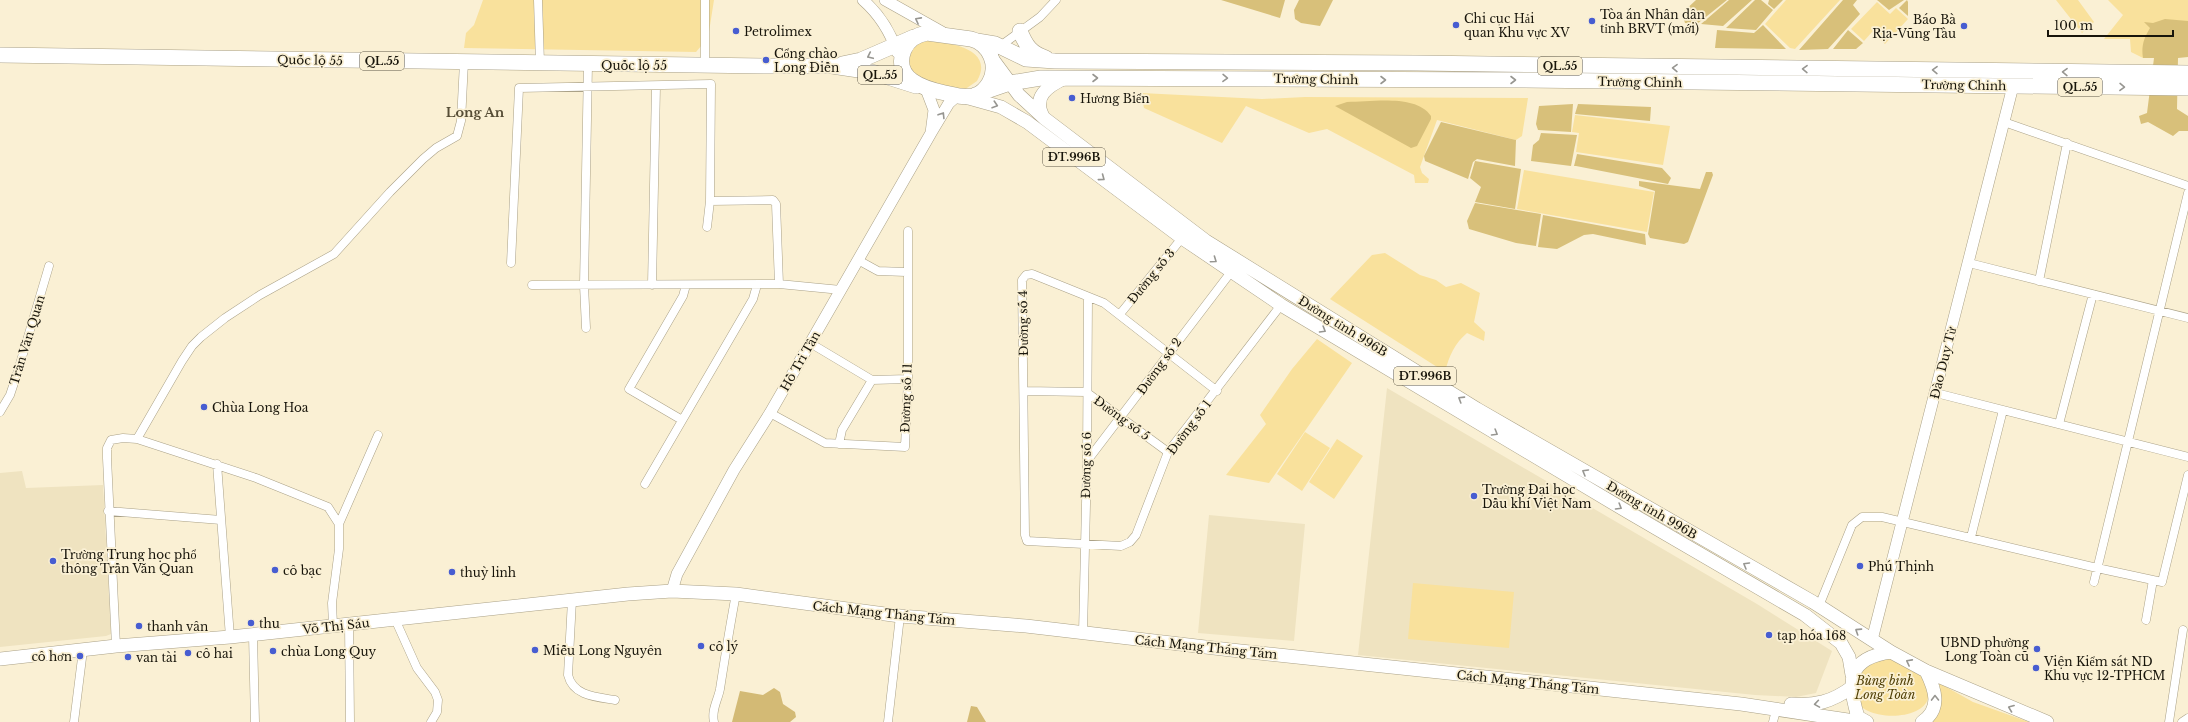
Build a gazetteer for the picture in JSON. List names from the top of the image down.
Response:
{
  "streets": {
    "highway": ["Quốc lộ 55", "QL.55", "Trường Chinh"],
    "main road": [
      "ĐT.996B",
      "Đường tỉnh 996B",
      "Cách Mạng Tháng Tám",
      "Võ Thị Sáu"
    ],
    "street": [
      "Đường số 3",
      "Đường số 4",
      "Trần Văn Quan",
      "Hồ Tri Tân",
      "Đào Duy Từ",
      "Đường số 2",
      "Đường số 11",
      "Đường số 5",
      "Đường số 1",
      "Đường số 6"
    ]
  },
  "crossings": [
    ["Quốc lộ 55", "Trường Chinh"],
    ["Quốc lộ 55", "Đường tỉnh 996B"],
    ["Quốc lộ 55", "Hồ Tri Tân"],
    ["Trường Chinh", "Đường tỉnh 996B"],
    ["Trường Chinh", "Hồ Tri Tân"],
    ["Trường Chinh", "Đào Duy Từ"],
    ["Đường số 3", "Đường số 4"],
    ["Đường số 3", "Đường tỉnh 996B"],
    ["Đường số 4", "Đường số 2"],
    ["Đường số 4", "Đường số 5"],
    ["Đường số 4", "Đường số 1"],
    ["Đường số 4", "Đường số 6"],
    ["Đường tỉnh 996B", "Hồ Tri Tân"],
    ["Đường tỉnh 996B", "Đào Duy Từ"],
    ["Đường tỉnh 996B", "Đường số 2"],
    ["Đường tỉnh 996B", "Đường số 1"],
    ["Đường tỉnh 996B", "Cách Mạng Tháng Tám"],
    ["Hồ Tri Tân", "Đường số 11"],
    ["Hồ Tri Tân", "Cách Mạng Tháng Tám"],
    ["Hồ Tri Tân", "Võ Thị Sáu"],
    ["Đường số 2", "Đường số 5"],
    ["Đường số 2", "Đường số 6"],
    ["Đường số 5", "Đường số 1"],
    ["Đường số 5", "Đường số 6"],
    ["Đường số 1", "Đường số 6"],
    ["Đường số 6", "Cách Mạng Tháng Tám"],
    ["Cách Mạng Tháng Tám", "Võ Thị Sáu"]
  ],
  "districts": ["Long An"],
  "parks": ["Bùng binh Long Toàn"],
  "places": [
    "Tòa án Nhân dân tỉnh BRVT (mới)",
    "Chi cục Hải quan Khu vực XV",
    "Báo Bà Rịa-Vũng Tàu",
    "Petrolimex",
    "Cổng chào Long Điền",
    "Hương Biển",
    "Chùa Long Hoa",
    "Trường Đại học Dầu khí Việt Nam",
    "Trường Trung học phổ thông Trần Văn Quan",
    "Phú Thịnh",
    "cô bạc",
    "thuỳ linh",
    "thu",
    "thanh vân",
    "tạp hóa 168",
    "cô lý",
    "UBND phường Long Toàn cũ",
    "Miễu Long Nguyên",
    "chùa Long Quy",
    "cô hai",
    "cô hơn",
    "van tài",
    "Viện Kiểm sát ND Khu vực 12-TPHCM"
  ],
  "scale_bar": "100 m"
}
